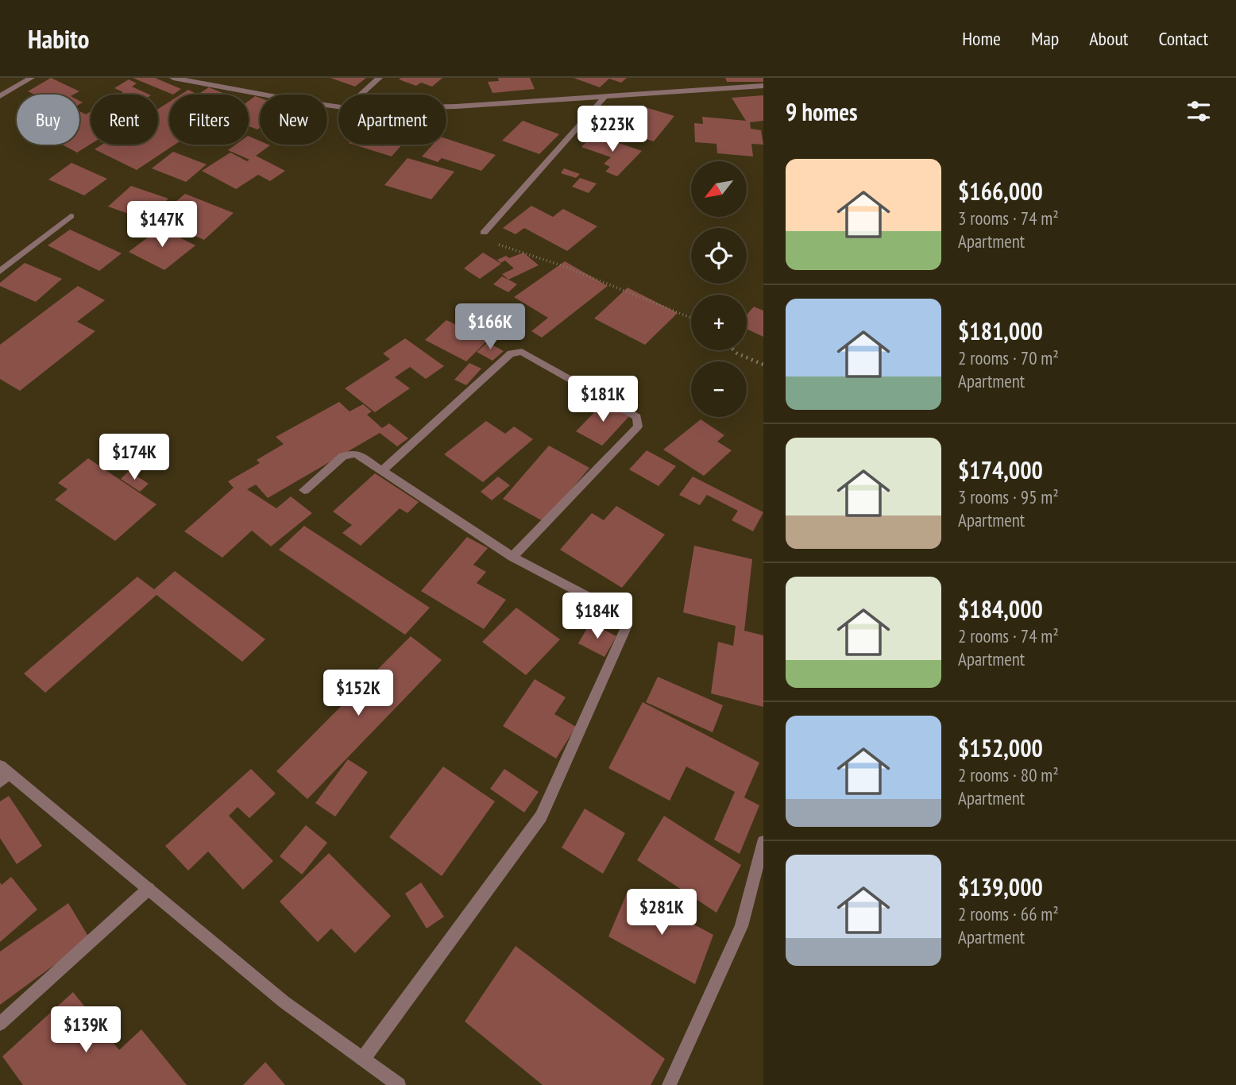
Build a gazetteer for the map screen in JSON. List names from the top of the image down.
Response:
{
  "north": "bottom left",
  "page": {
    "header": "Habito",
    "nav": [
      "Home",
      "Map",
      "About",
      "Contact"
    ],
    "heading": "9 homes",
    "chip": [
      "Buy",
      "Rent",
      "Filters",
      "New",
      "Apartment"
    ],
    "price": [
      "$223K",
      "$147K",
      "$166K",
      "$181K",
      "$174K",
      "$184K",
      "$152K",
      "$281K",
      "$139K"
    ],
    "list": [
      {
        "name": "$166,000",
        "note": "3 rooms · 74 m² · Apartment"
      },
      {
        "name": "$181,000",
        "note": "2 rooms · 70 m² · Apartment"
      },
      {
        "name": "$174,000",
        "note": "3 rooms · 95 m² · Apartment"
      },
      {
        "name": "$184,000",
        "note": "2 rooms · 74 m² · Apartment"
      },
      {
        "name": "$152,000",
        "note": "2 rooms · 80 m² · Apartment"
      },
      {
        "name": "$139,000",
        "note": "2 rooms · 66 m² · Apartment"
      }
    ],
    "map_buttons": ["+", "−"]
  }
}
